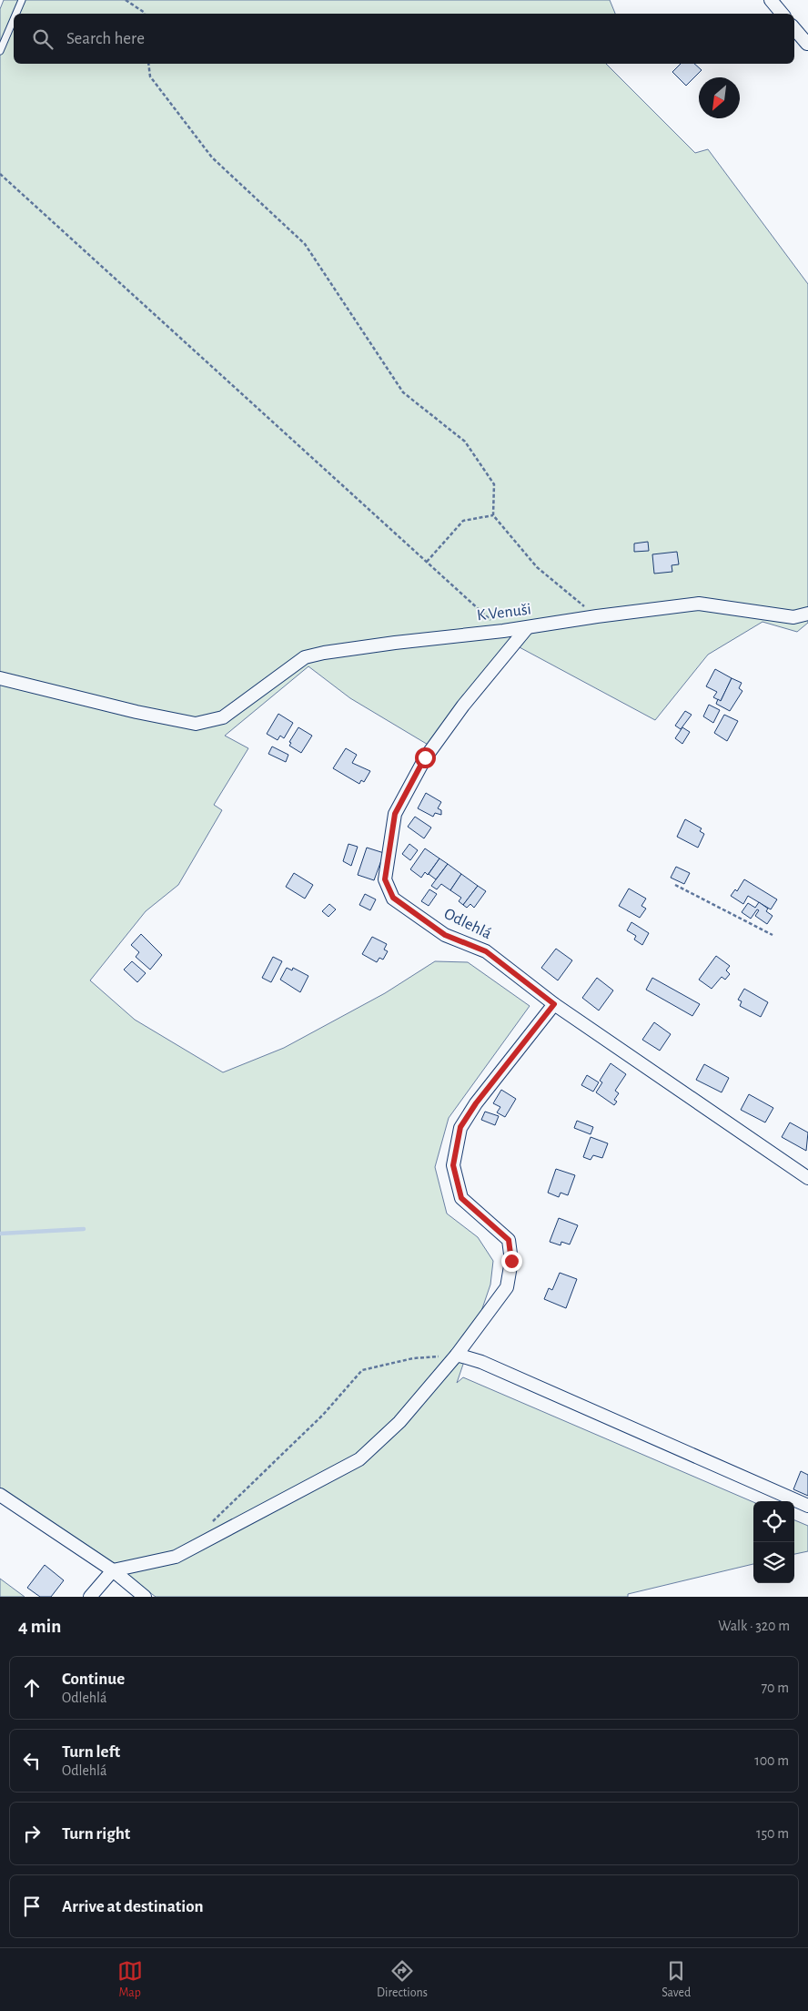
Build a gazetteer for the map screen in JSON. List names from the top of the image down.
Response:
{
  "streets": {
    "street": ["K Venuši", "Odlehlá"]
  },
  "crossings": [
    ["K Venuši", "Odlehlá"]
  ],
  "north": "bottom left",
  "page": {
    "search": "Search here",
    "heading": ["4 min", "Walk · 320 m"],
    "list": [
      ["Continue", "Odlehlá", "70 m"],
      ["Turn left", "Odlehlá", "100 m"],
      ["Turn right", "150 m"],
      "Arrive at destination"
    ],
    "nav": ["Map", "Directions", "Saved"]
  }
}
